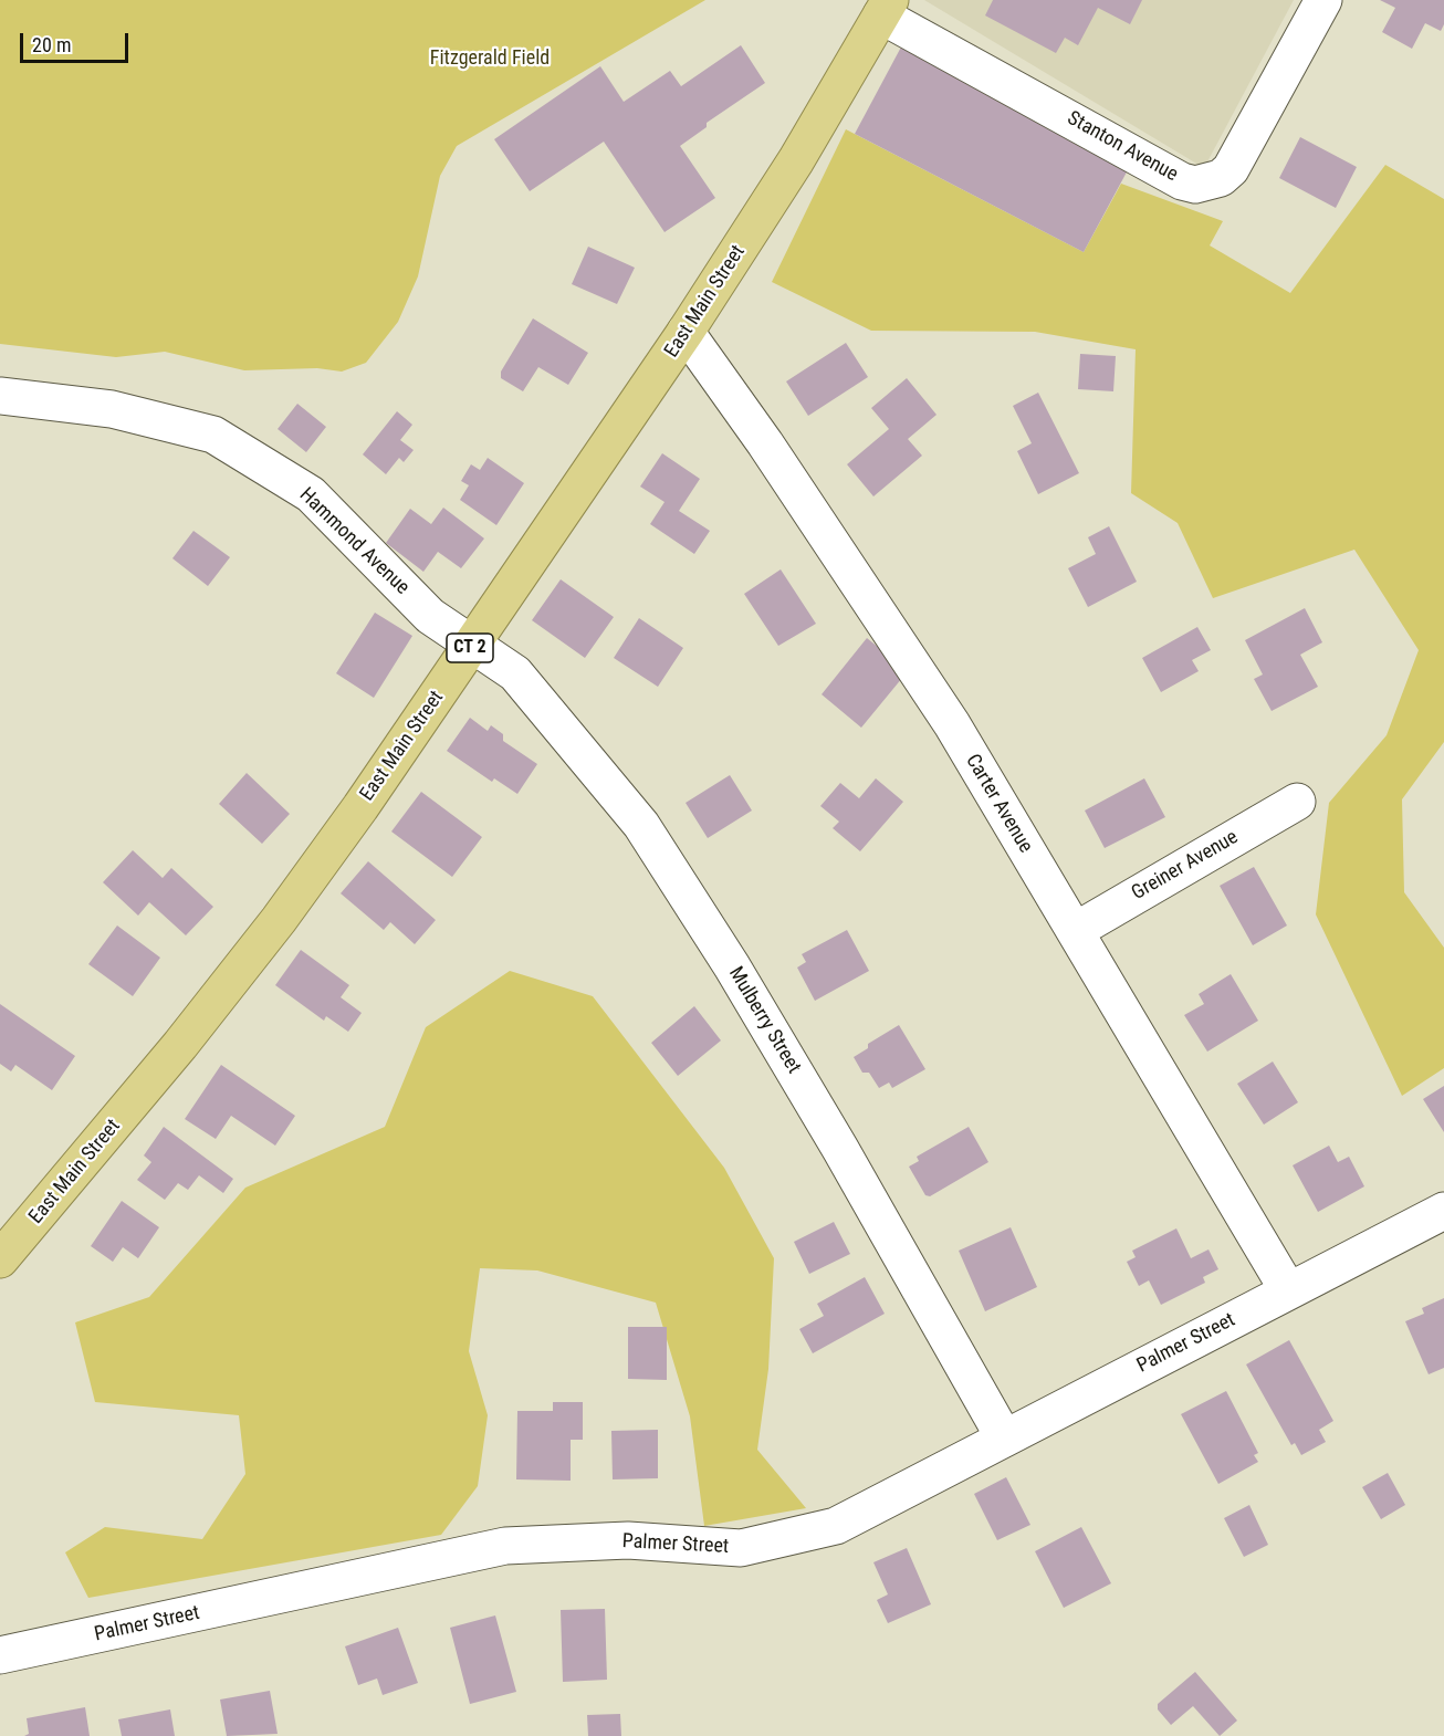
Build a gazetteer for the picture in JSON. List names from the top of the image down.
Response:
{
  "streets": {
    "highway": ["East Main Street", "CT 2"],
    "street": [
      "Stanton Avenue",
      "Hammond Avenue",
      "Carter Avenue",
      "Greiner Avenue",
      "Mulberry Street",
      "Palmer Street"
    ]
  },
  "crossings": [
    ["Stanton Avenue", "East Main Street"],
    ["East Main Street", "Hammond Avenue"],
    ["East Main Street", "Carter Avenue"],
    ["East Main Street", "Mulberry Street"],
    ["Hammond Avenue", "Mulberry Street"],
    ["Carter Avenue", "Greiner Avenue"],
    ["Carter Avenue", "Palmer Street"],
    ["Mulberry Street", "Palmer Street"]
  ],
  "parks": ["Fitzgerald Field"],
  "scale_bar": "20 m"
}
